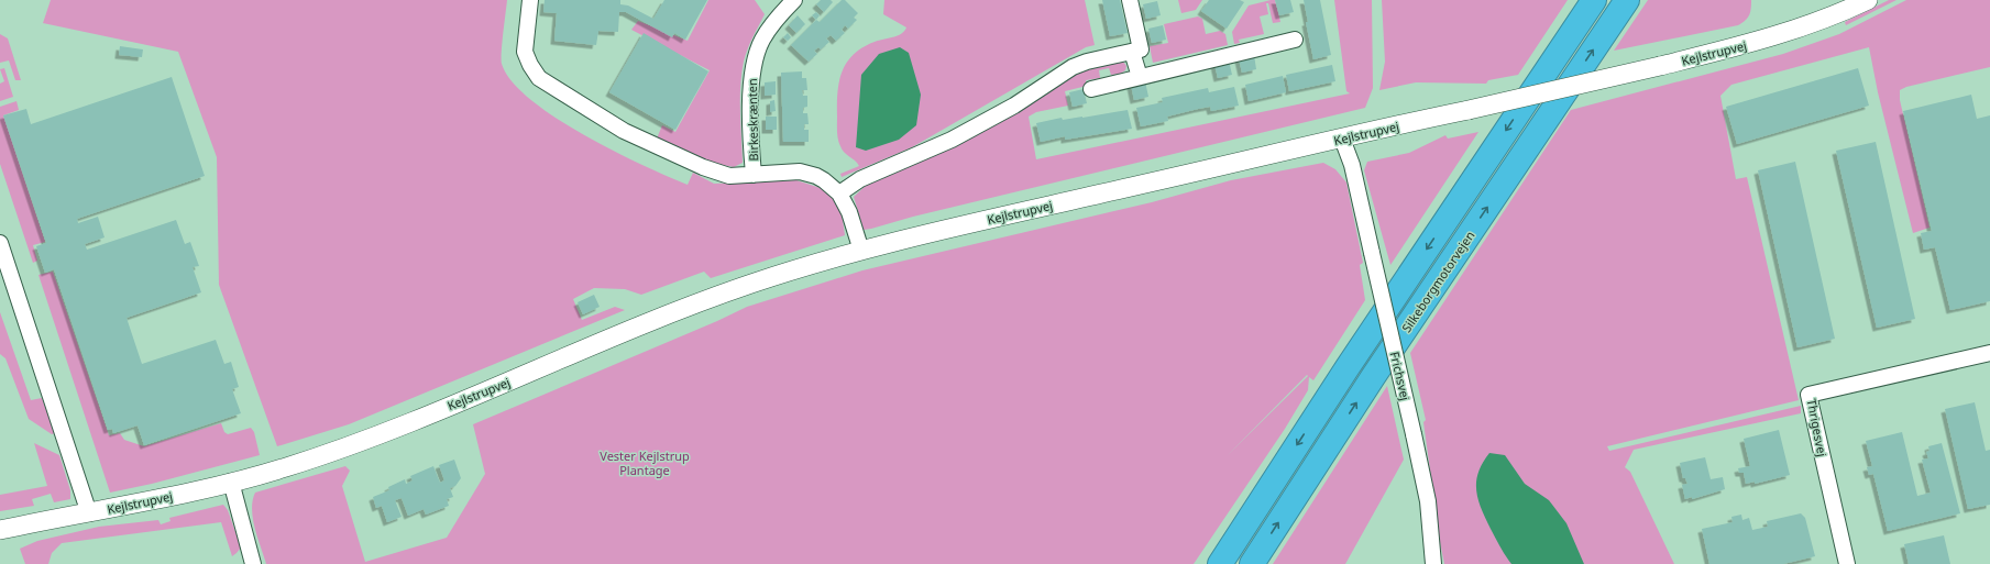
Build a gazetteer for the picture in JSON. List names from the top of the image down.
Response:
{
  "streets": {
    "highway": ["Silkeborgmotorvejen"],
    "street": [
      "Kejlstrupvej",
      "Birkeskrænten",
      "Frichsvej",
      "Thrigesvej"
    ]
  },
  "crossings": [
    ["Kejlstrupvej", "Frichsvej"]
  ],
  "parks": ["Vester Kejlstrup Plantage"]
}
